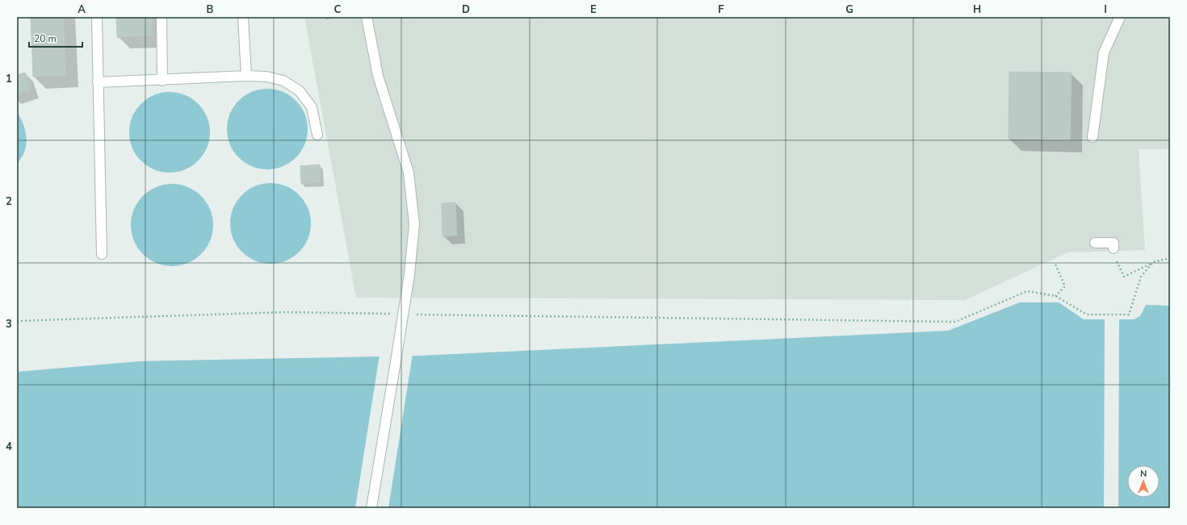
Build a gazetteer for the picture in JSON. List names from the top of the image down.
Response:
{
  "scale_bar": "20 m",
  "north": "top",
  "grid": {
    "columns": [
      "A",
      "B",
      "C",
      "D",
      "E",
      "F",
      "G",
      "H",
      "I"
    ],
    "rows": [
      "1",
      "2",
      "3",
      "4"
    ]
  }
}
